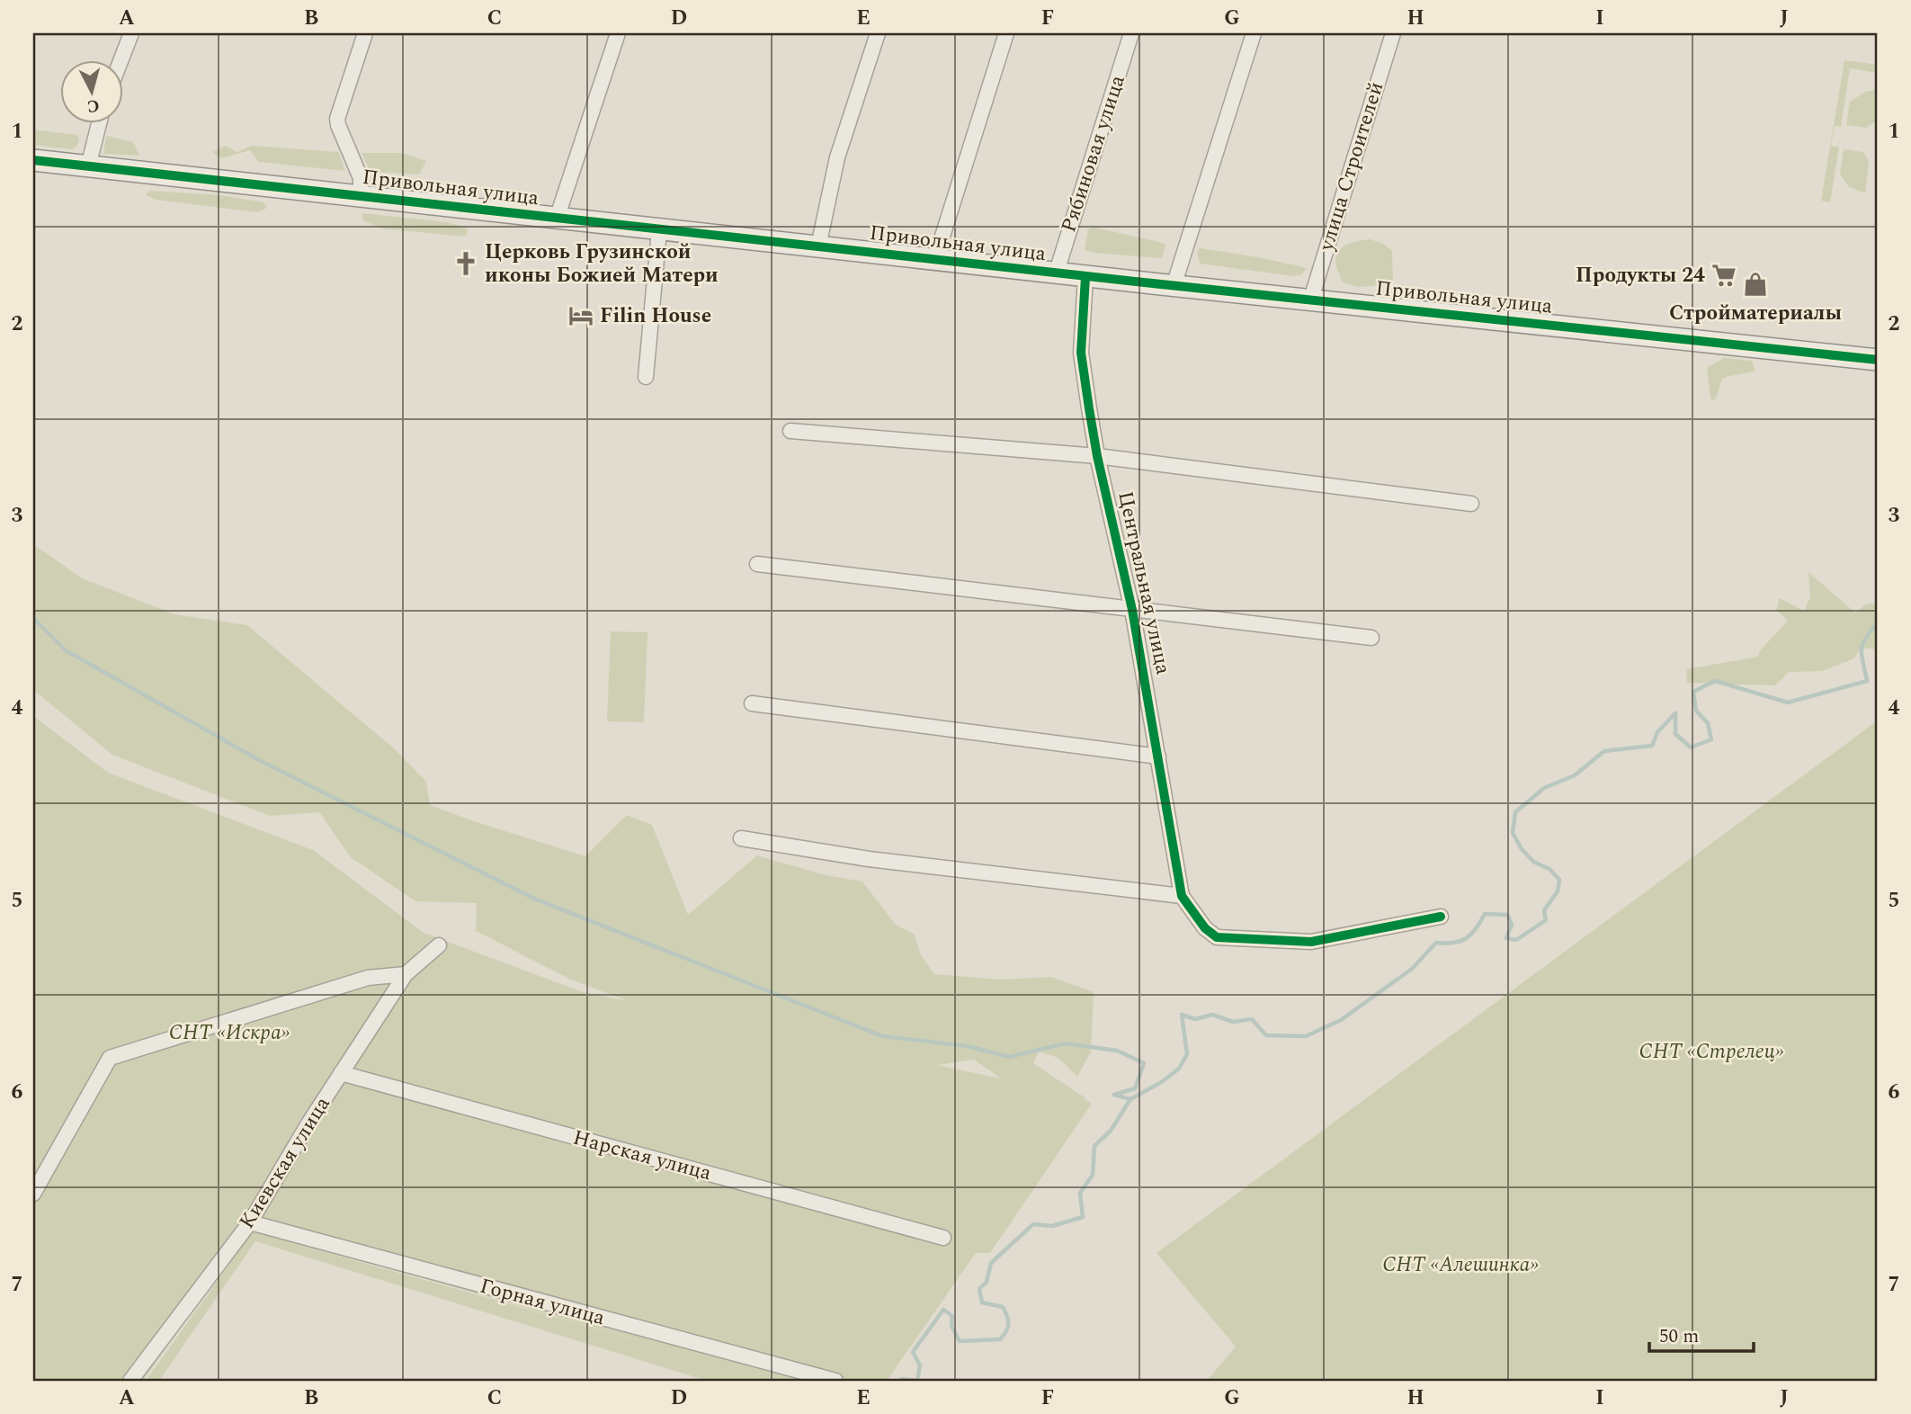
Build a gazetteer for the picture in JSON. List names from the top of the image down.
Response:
{
  "streets": {
    "street": [
      "Рябиновая улица",
      "улица Строителей",
      "Привольная улица",
      "Центральная улица",
      "Нарская улица",
      "Киевская улица",
      "Горная улица"
    ]
  },
  "crossings": [
    ["Рябиновая улица", "Привольная улица"],
    ["улица Строителей", "Привольная улица"],
    ["Привольная улица", "Центральная улица"],
    ["Нарская улица", "Киевская улица"],
    ["Киевская улица", "Горная улица"]
  ],
  "parks": ["СНТ «Искра»", "СНТ «Стрелец»", "СНТ «Алешинка»"],
  "places": {
    "church": ["Церковь Грузинской иконы Божией Матери"],
    "supermarket": ["Продукты 24"],
    "shop": ["Стройматериалы"],
    "hotel": ["Filin House"]
  },
  "scale_bar": "50 m",
  "north": "bottom",
  "grid": {
    "columns": [
      "A",
      "B",
      "C",
      "D",
      "E",
      "F",
      "G",
      "H",
      "I",
      "J"
    ],
    "rows": [
      "1",
      "2",
      "3",
      "4",
      "5",
      "6",
      "7"
    ]
  }
}
